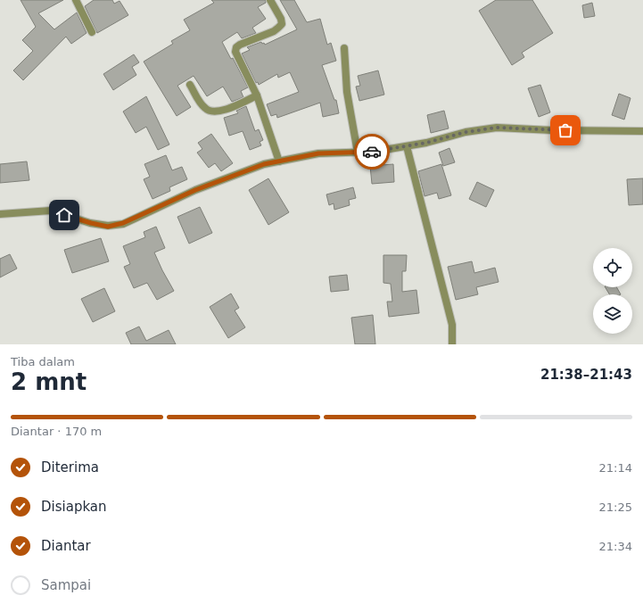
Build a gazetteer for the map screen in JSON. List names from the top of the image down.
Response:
{
  "page": {
    "heading": ["2 mnt", "Tiba dalam", "21:38–21:43"],
    "bar": "Diantar · 170 m",
    "list": [
      ["Diterima", "21:14"],
      ["Disiapkan", "21:25"],
      ["Diantar", "21:34"],
      "Sampai"
    ]
  }
}
